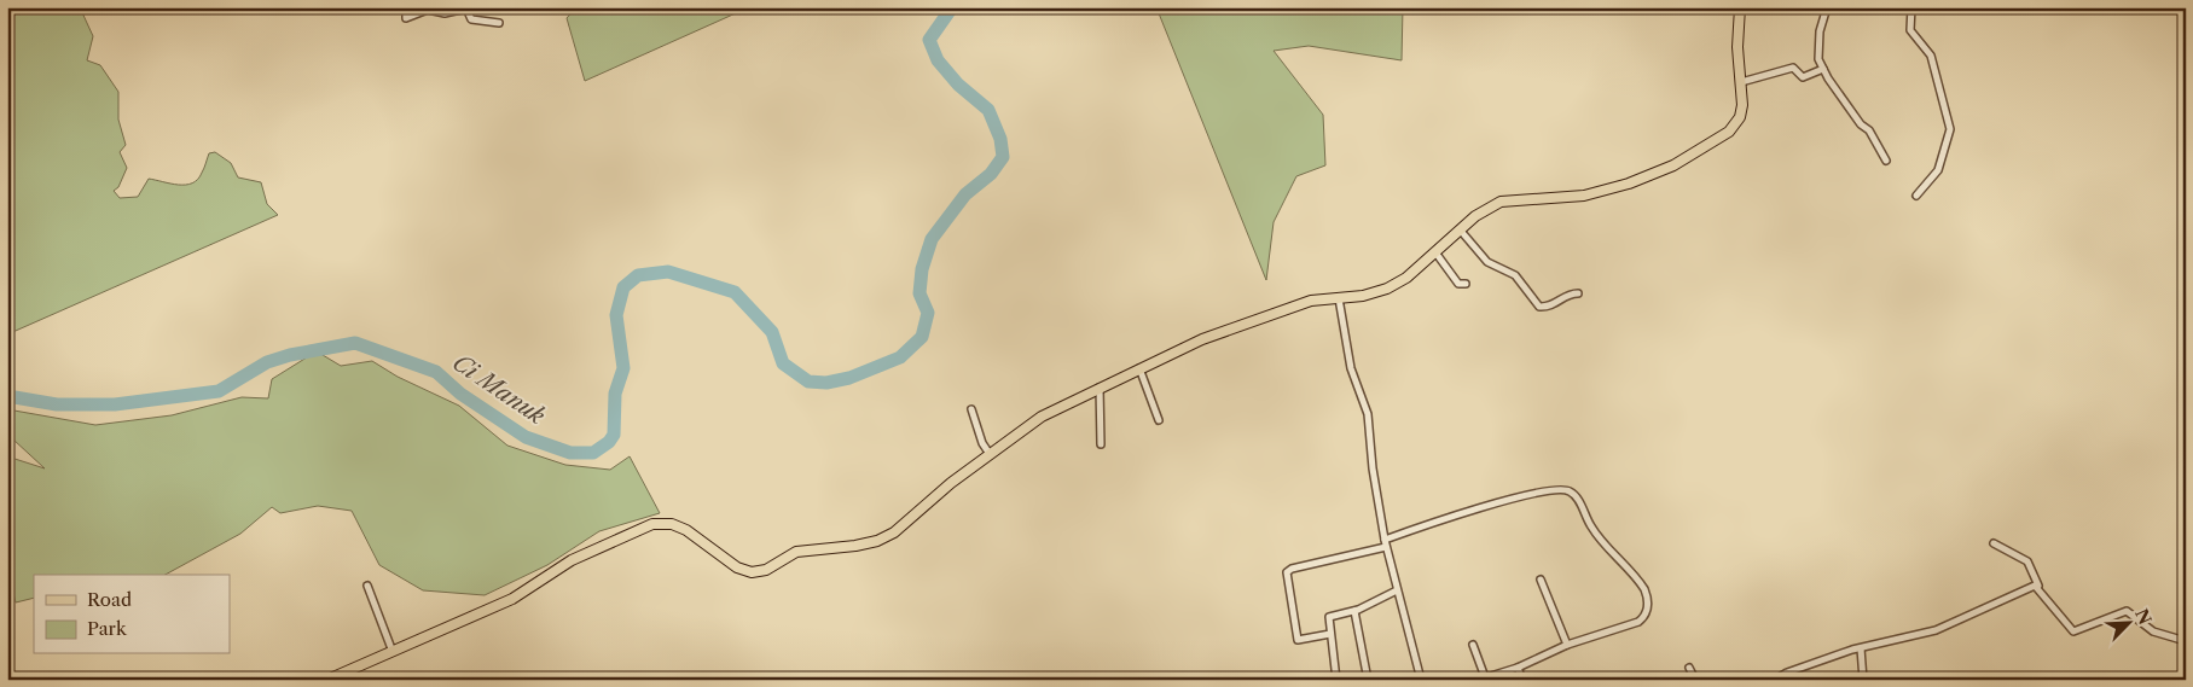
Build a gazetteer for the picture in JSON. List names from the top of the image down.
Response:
{
  "water": ["Ci Manuk"],
  "legend": ["Road", "Park"],
  "north": "top right"
}
